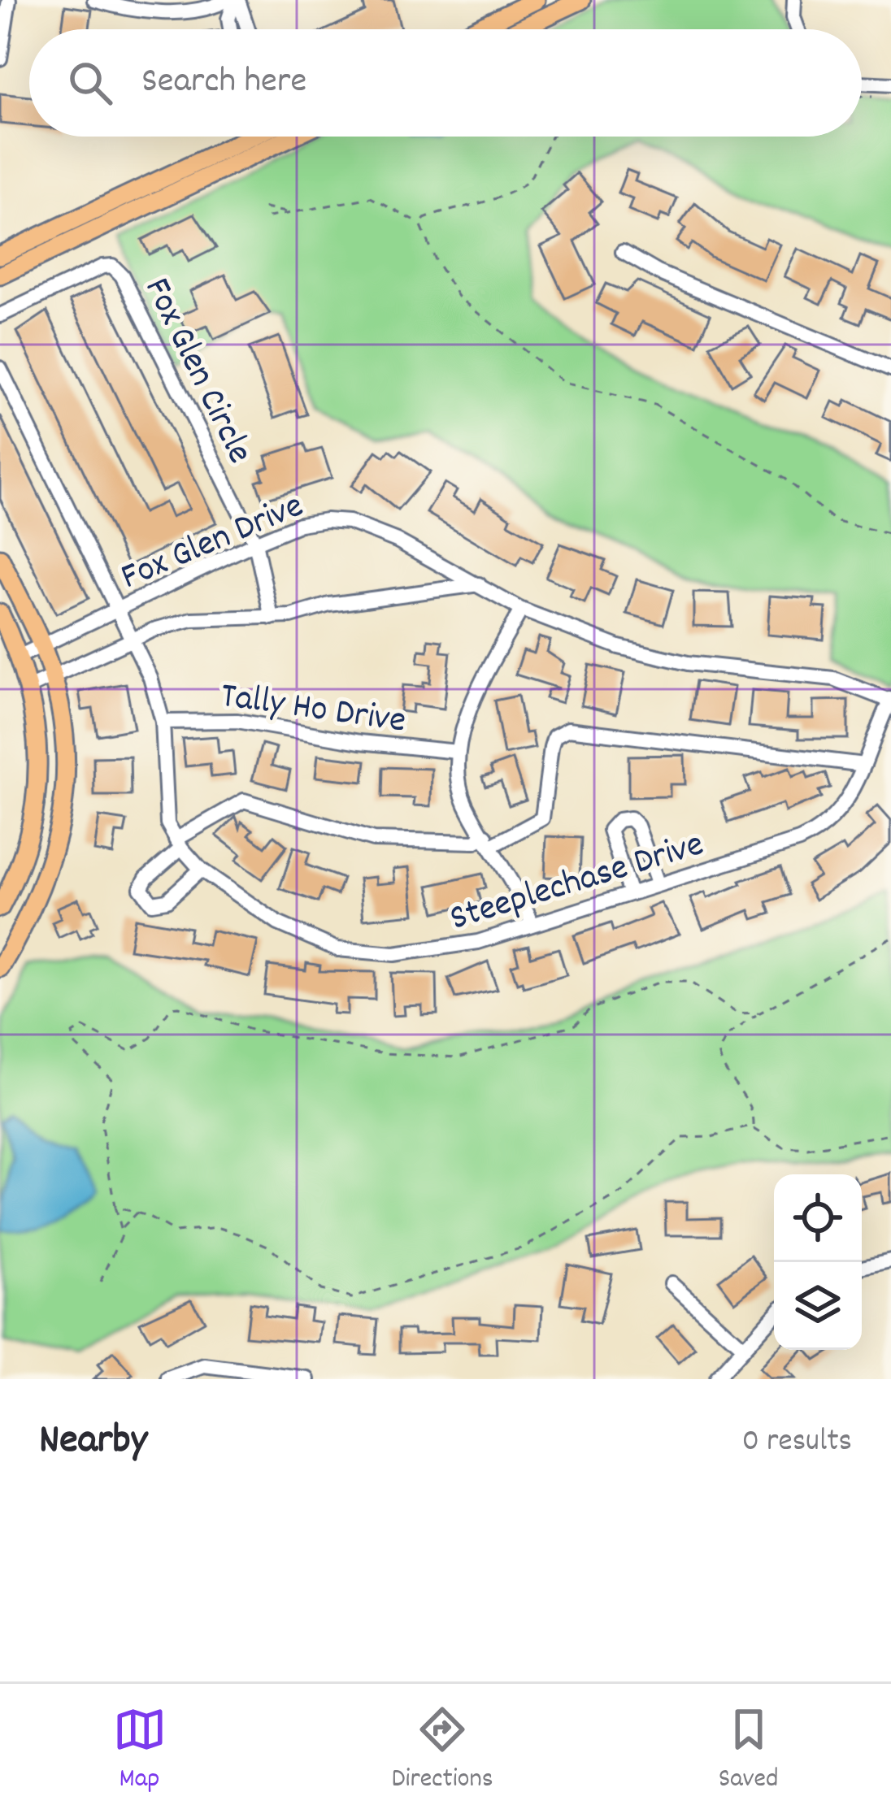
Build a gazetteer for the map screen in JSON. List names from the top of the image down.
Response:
{
  "streets": {
    "street": [
      "Fox Glen Circle",
      "Fox Glen Drive",
      "Tally Ho Drive",
      "Steeplechase Drive"
    ]
  },
  "crossings": [
    ["Fox Glen Circle", "Fox Glen Drive"],
    ["Fox Glen Drive", "Steeplechase Drive"],
    ["Tally Ho Drive", "Steeplechase Drive"]
  ],
  "page": {
    "search": "Search here",
    "heading": ["Nearby", "0 results"],
    "nav": ["Map", "Directions", "Saved"]
  }
}
